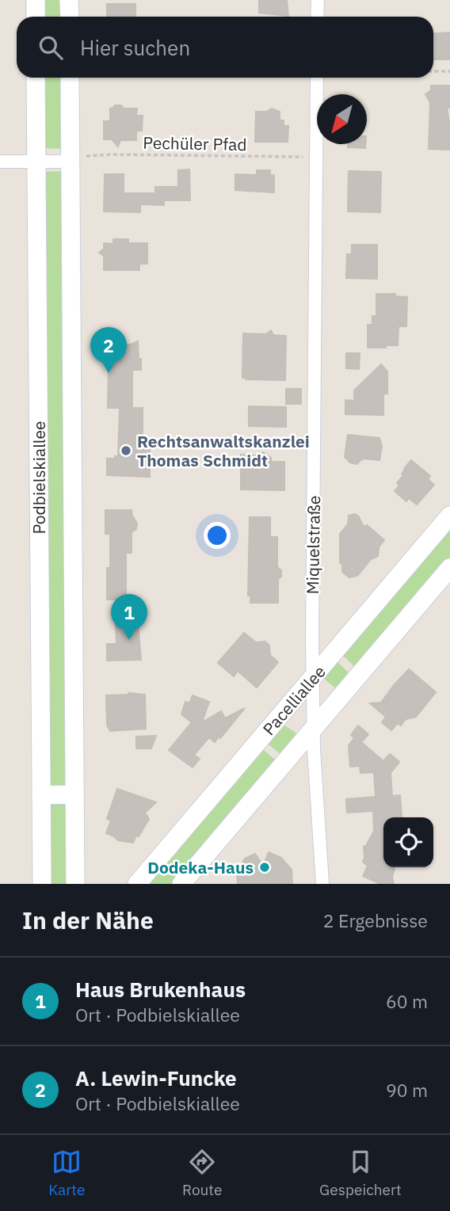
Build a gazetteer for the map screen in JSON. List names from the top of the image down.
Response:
{
  "streets": {
    "street": ["Podbielskiallee", "Miquelstraße", "Pacelliallee"],
    "path": ["Pechüler Pfad"]
  },
  "crossings": [
    ["Pechüler Pfad", "Podbielskiallee"],
    ["Miquelstraße", "Pacelliallee"]
  ],
  "places": ["Rechtsanwaltskanzlei Thomas Schmidt", "Dodeka-Haus"],
  "north": "bottom left",
  "page": {
    "search": "Hier suchen",
    "pins": ["2", "1"],
    "heading": ["In der Nähe", "2 Ergebnisse"],
    "list": [
      {
        "mark": "1",
        "name": "Haus Brukenhaus",
        "note": "Ort · Podbielskiallee",
        "value": "60 m"
      },
      {
        "mark": "2",
        "name": "A. Lewin-Funcke",
        "note": "Ort · Podbielskiallee",
        "value": "90 m"
      }
    ],
    "nav": ["Karte", "Route", "Gespeichert"]
  }
}
